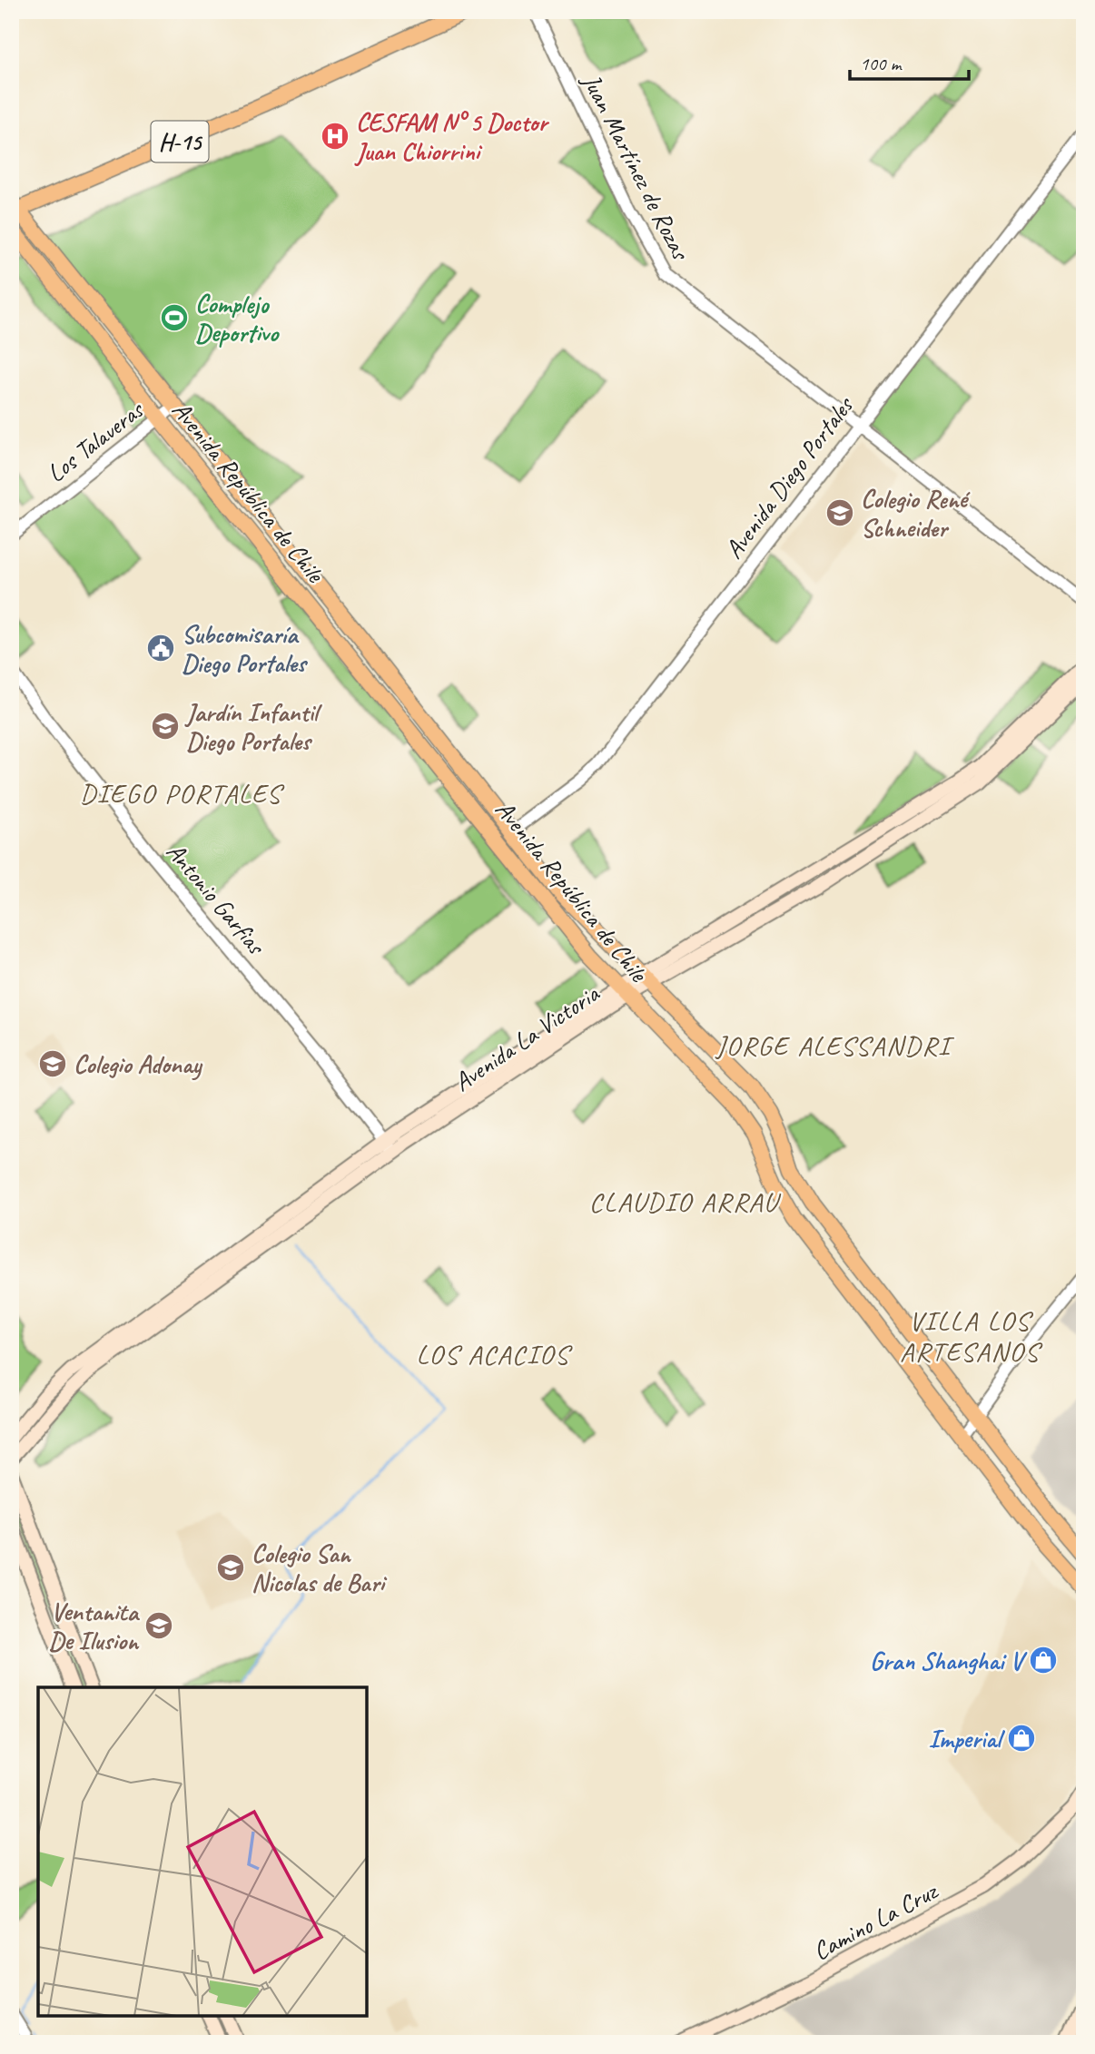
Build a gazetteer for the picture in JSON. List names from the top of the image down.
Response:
{
  "streets": {
    "main road": [
      "H-15",
      "Avenida República de Chile",
      "Avenida La Victoria",
      "Camino La Cruz"
    ],
    "street": [
      "Juan Martínez de Rozas",
      "Los Talaveras",
      "Avenida Diego Portales",
      "Antonio Garfias"
    ]
  },
  "crossings": [
    ["H-15", "Avenida República de Chile"],
    ["Juan Martínez de Rozas", "Avenida Diego Portales"],
    ["Los Talaveras", "Avenida República de Chile"],
    ["Avenida Diego Portales", "Avenida República de Chile"],
    ["Avenida República de Chile", "Avenida La Victoria"],
    ["Antonio Garfias", "Avenida La Victoria"]
  ],
  "districts": [
    "DIEGO PORTALES",
    "JORGE ALESSANDRI",
    "CLAUDIO ARRAU",
    "VILLA LOS ARTESANOS",
    "LOS ACACIOS"
  ],
  "places": {
    "hospital": ["CESFAM N° 5 Doctor Juan Chiorrini"],
    "sports": ["Complejo Deportivo"],
    "school or university": [
      "Colegio René Schneider",
      "Jardín Infantil Diego Portales",
      "Colegio Adonay",
      "Colegio San Nicolas de Bari",
      "Ventanita De Ilusion"
    ],
    "public building": ["Subcomisaría Diego Portales"],
    "shop": ["Gran Shanghai V", "Imperial"]
  },
  "scale_bar": "100 m"
}
